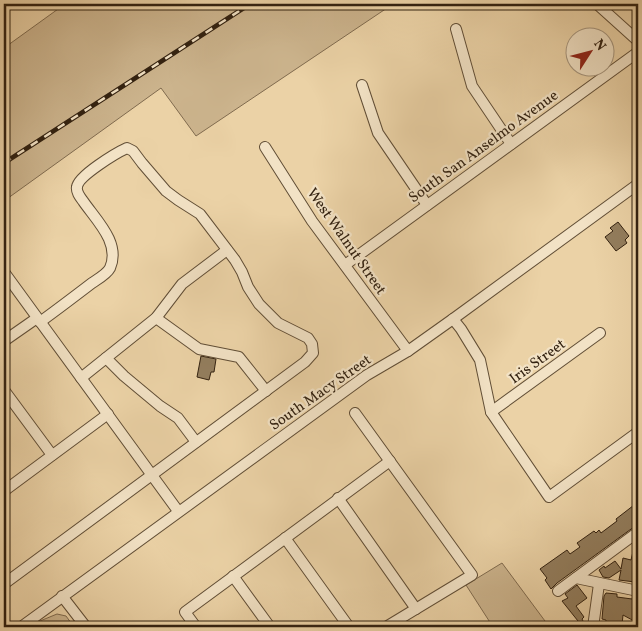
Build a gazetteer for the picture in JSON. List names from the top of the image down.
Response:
{
  "streets": {
    "street": [
      "South San Anselmo Avenue",
      "West Walnut Street",
      "Iris Street",
      "South Macy Street"
    ]
  },
  "crossings": [
    ["South San Anselmo Avenue", "West Walnut Street"],
    ["West Walnut Street", "South Macy Street"]
  ],
  "north": "top right"
}
